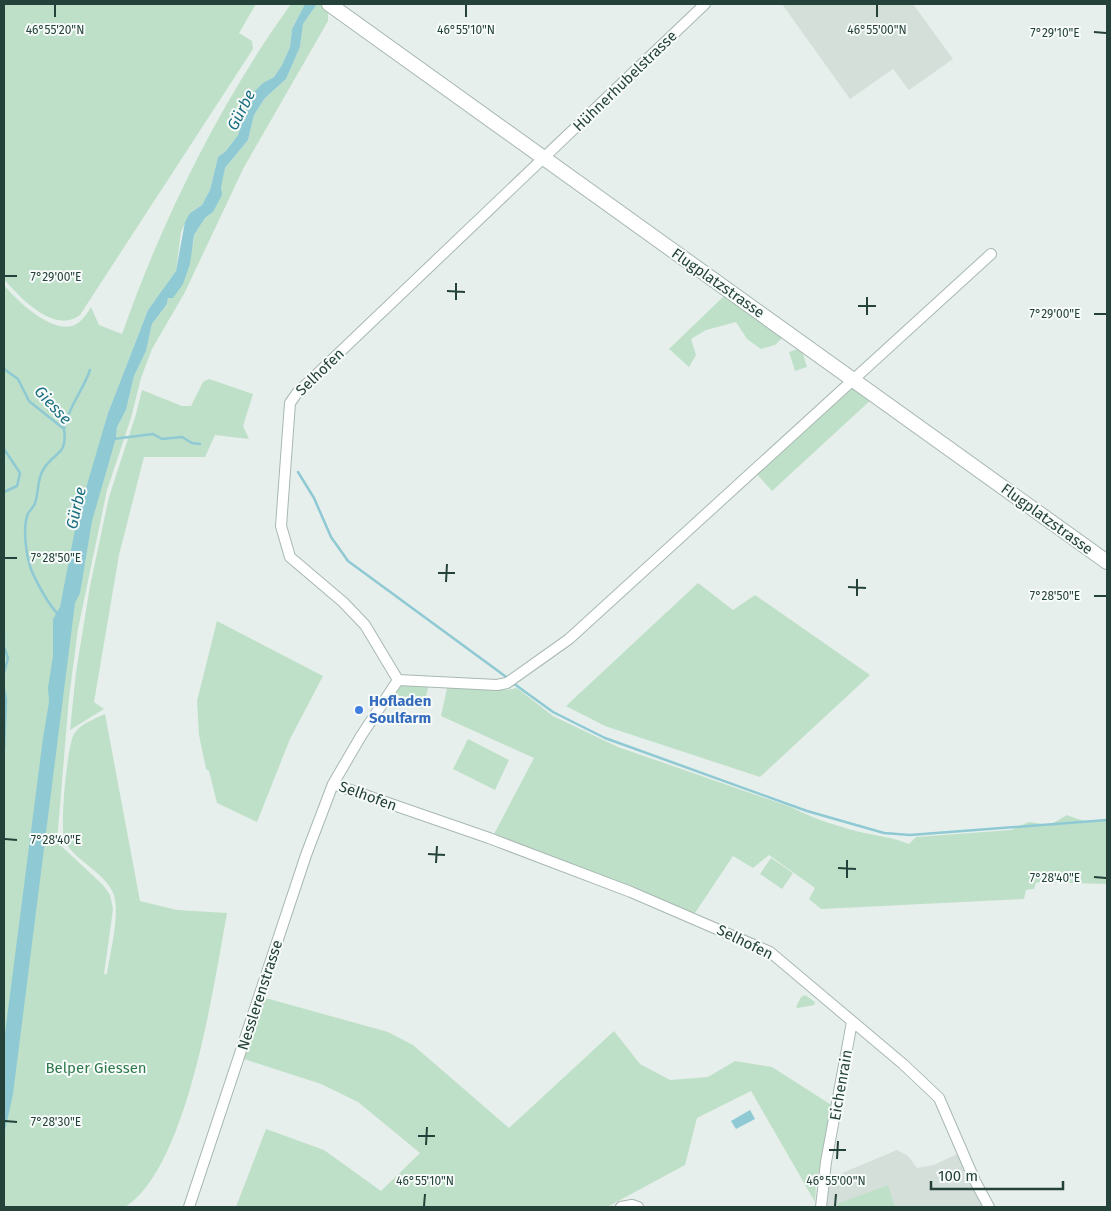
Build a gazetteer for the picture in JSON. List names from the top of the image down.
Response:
{
  "streets": {
    "street": [
      "Hühnerhubelstrasse",
      "Flugplatzstrasse",
      "Selhofen",
      "Nesslerenstrasse",
      "Eichenrain"
    ]
  },
  "crossings": [
    ["Hühnerhubelstrasse", "Flugplatzstrasse"],
    ["Hühnerhubelstrasse", "Selhofen"],
    ["Flugplatzstrasse", "Selhofen"],
    ["Selhofen", "Nesslerenstrasse"],
    ["Selhofen", "Eichenrain"]
  ],
  "water": ["Gürbe", "Giesse"],
  "parks": ["Belper Giessen"],
  "places": ["Hofladen Soulfarm"],
  "scale_bar": "100 m",
  "coordinates": [
    "46°55'20\"N",
    "46°55'10\"N",
    "46°55'00\"N",
    "7°29'10\"E",
    "7°29'00\"E",
    "7°28'50\"E",
    "7°28'40\"E",
    "7°28'30\"E"
  ]
}
